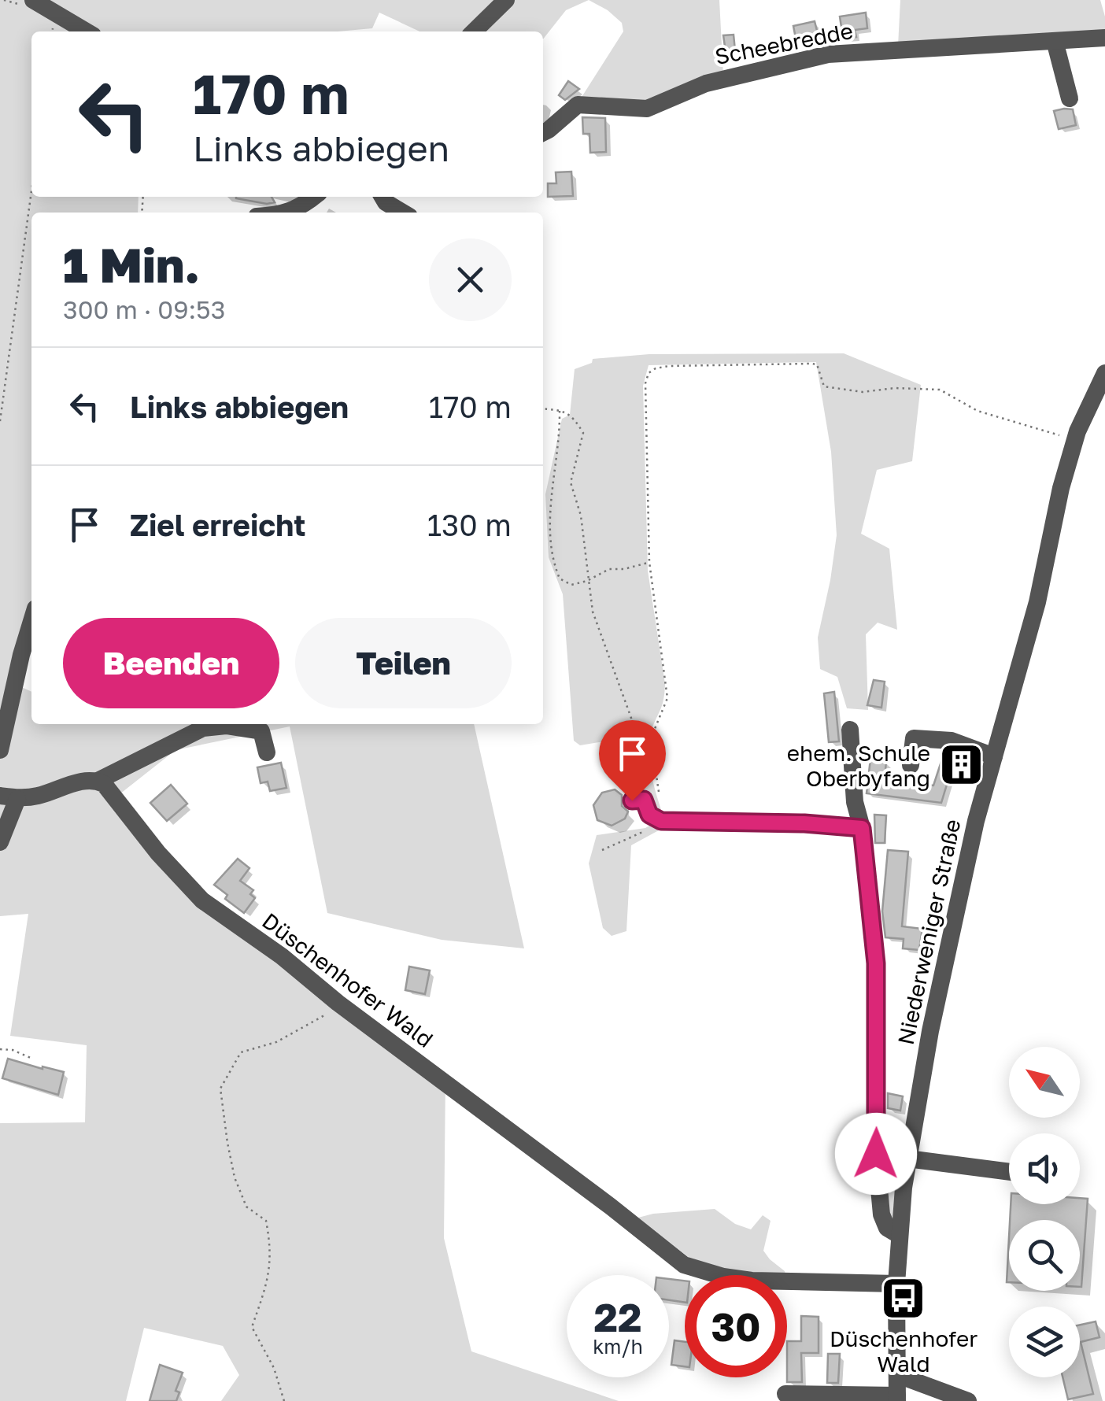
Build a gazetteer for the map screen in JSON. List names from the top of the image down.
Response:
{
  "streets": {
    "street": ["Scheebredde", "Niederweniger Straße", "Düschenhofer Wald"]
  },
  "crossings": [
    ["Niederweniger Straße", "Düschenhofer Wald"]
  ],
  "places": {
    "building": ["ehem. Schule Oberbyfang"],
    "bus stop": ["Düschenhofer Wald"]
  },
  "north": "top left",
  "page": {
    "turn": ["170 m", "Links abbiegen"],
    "heading": ["1 Min.", "300 m · 09:53"],
    "list": [
      {
        "name": "Links abbiegen",
        "value": "170 m"
      },
      {
        "name": "Ziel erreicht",
        "value": "130 m"
      }
    ],
    "buttons": ["Beenden", "Teilen"],
    "speed": "22 km/h",
    "limit": "30"
  }
}
